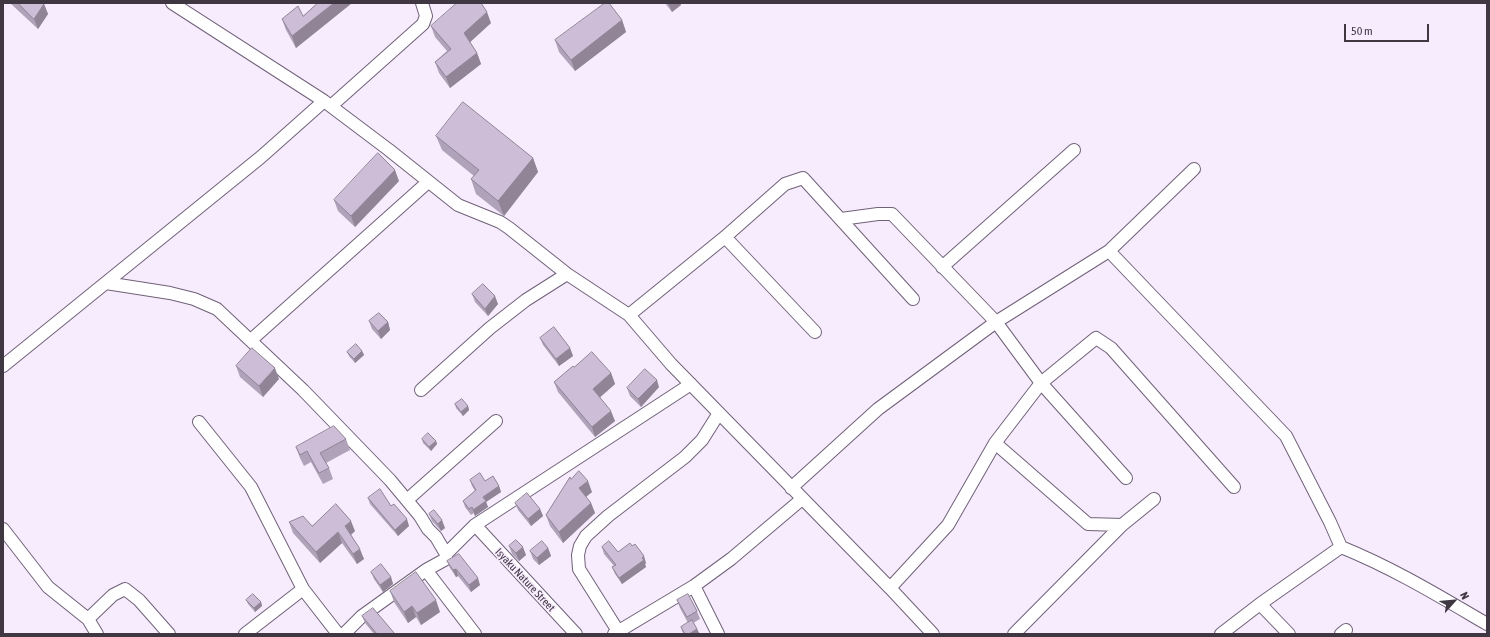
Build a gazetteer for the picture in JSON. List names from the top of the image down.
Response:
{
  "streets": {
    "street": ["Isyaku Nature Street"]
  },
  "scale_bar": "50 m",
  "north": "top right"
}
